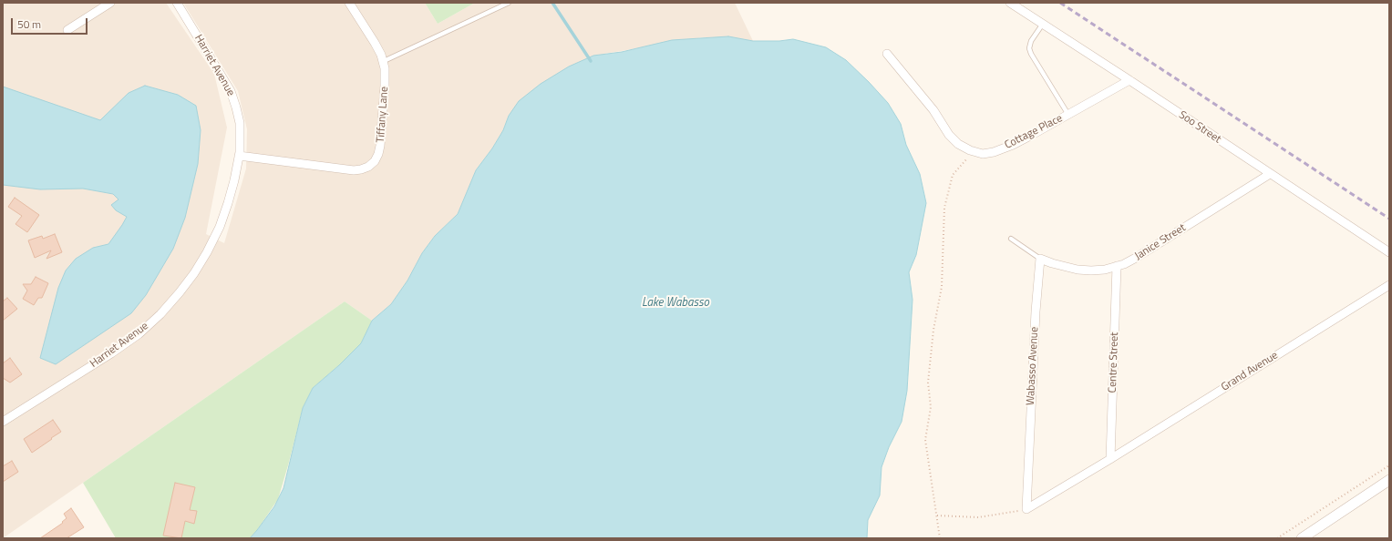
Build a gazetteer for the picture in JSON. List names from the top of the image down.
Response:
{
  "streets": {
    "street": [
      "Harriet Avenue",
      "Tiffany Lane",
      "Soo Street",
      "Cottage Place",
      "Janice Street",
      "Centre Street",
      "Wabasso Avenue",
      "Grand Avenue"
    ]
  },
  "crossings": [
    ["Harriet Avenue", "Tiffany Lane"],
    ["Soo Street", "Cottage Place"],
    ["Soo Street", "Janice Street"],
    ["Janice Street", "Centre Street"],
    ["Janice Street", "Wabasso Avenue"],
    ["Centre Street", "Grand Avenue"],
    ["Wabasso Avenue", "Grand Avenue"]
  ],
  "water": ["Lake Wabasso"],
  "scale_bar": "50 m"
}
